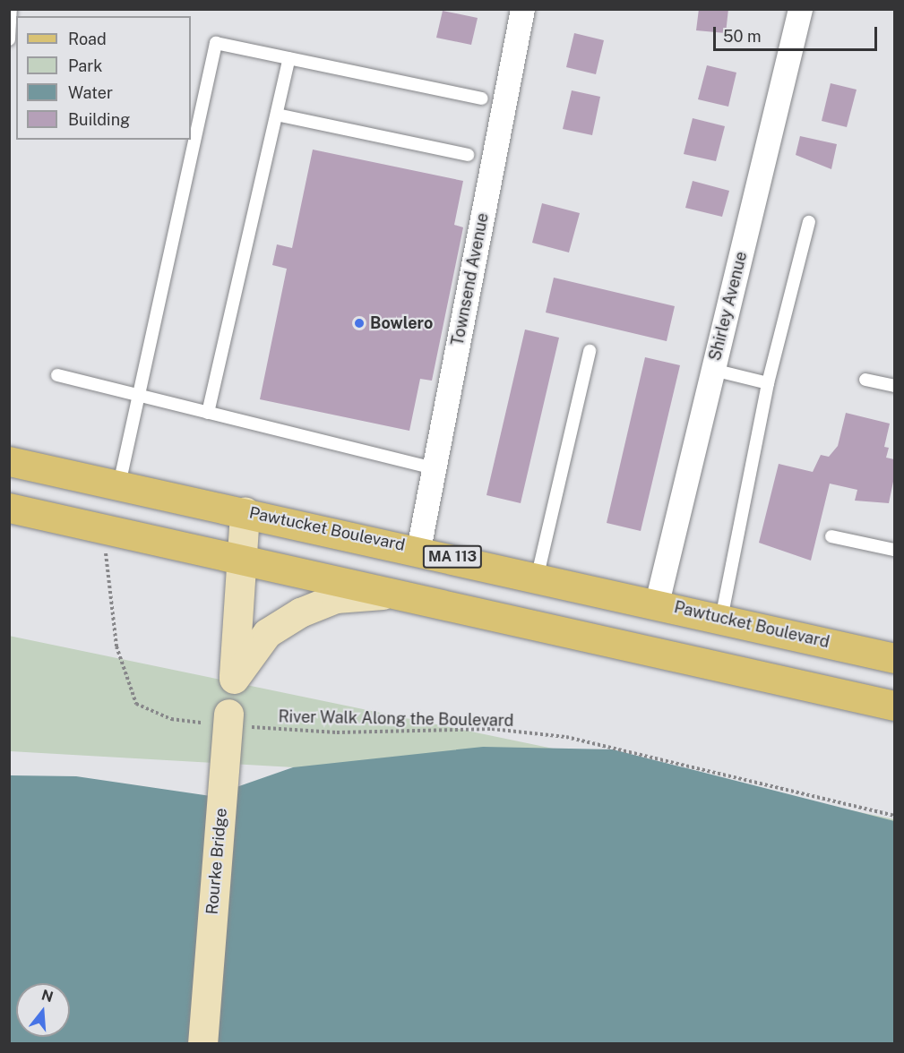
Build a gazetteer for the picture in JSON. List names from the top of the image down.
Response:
{
  "streets": {
    "main road": ["Pawtucket Boulevard", "MA 113", "Rourke Bridge"],
    "street": ["Townsend Avenue", "Shirley Avenue"],
    "path": ["River Walk Along the Boulevard"]
  },
  "crossings": [
    ["Townsend Avenue", "Pawtucket Boulevard"],
    ["Shirley Avenue", "Pawtucket Boulevard"],
    ["Pawtucket Boulevard", "Rourke Bridge"],
    ["River Walk Along the Boulevard", "Rourke Bridge"]
  ],
  "places": ["Bowlero"],
  "legend": [
    "Road",
    "Park",
    "Water",
    "Building"
  ],
  "scale_bar": "50 m",
  "north": "top"
}
